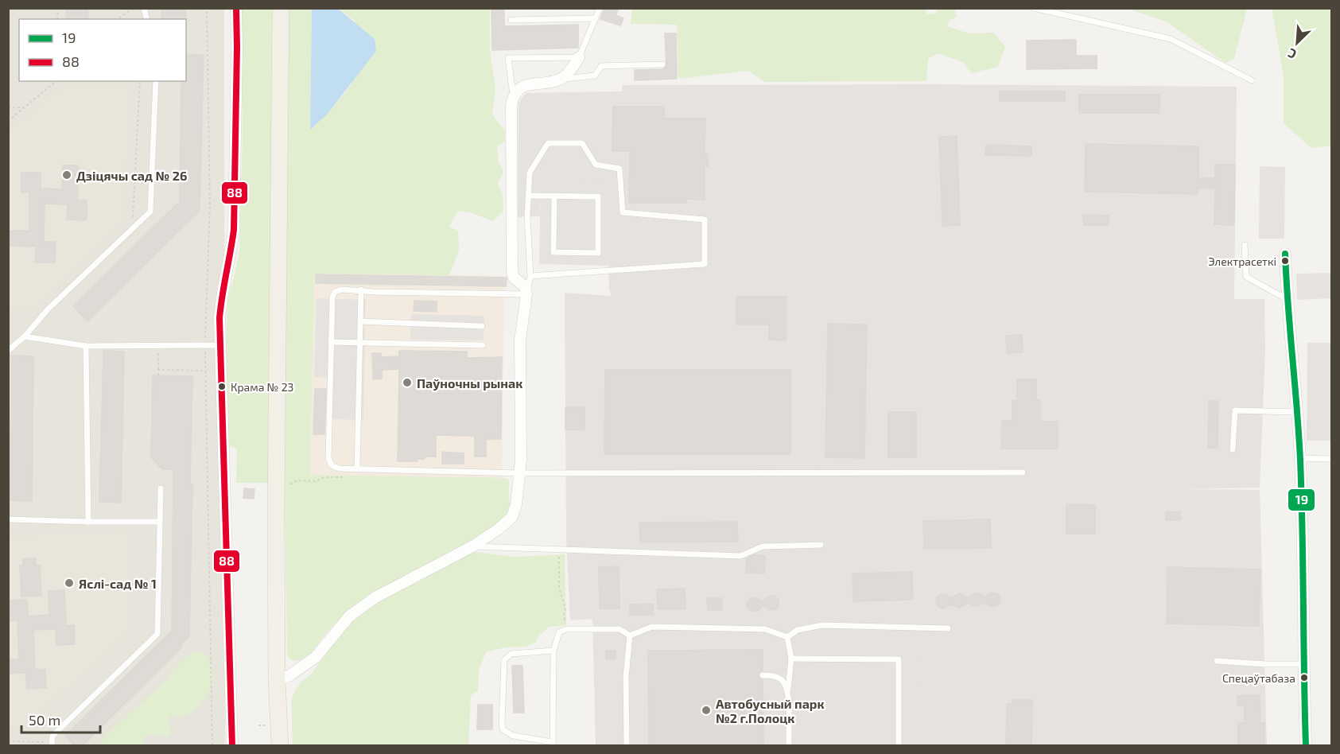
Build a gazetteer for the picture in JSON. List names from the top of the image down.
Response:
{
  "places": [
    "Дзіцячы сад № 26",
    "Электрасеткі",
    "Паўночны рынак",
    "Крама № 23",
    "Яслі-сад № 1",
    "Спецаўтабаза",
    "Автобусный парк №2 г.Полоцк"
  ],
  "lines": ["transit line 88", "transit line 19"],
  "legend": ["19", "88"],
  "scale_bar": "50 m",
  "north": "bottom left"
}
